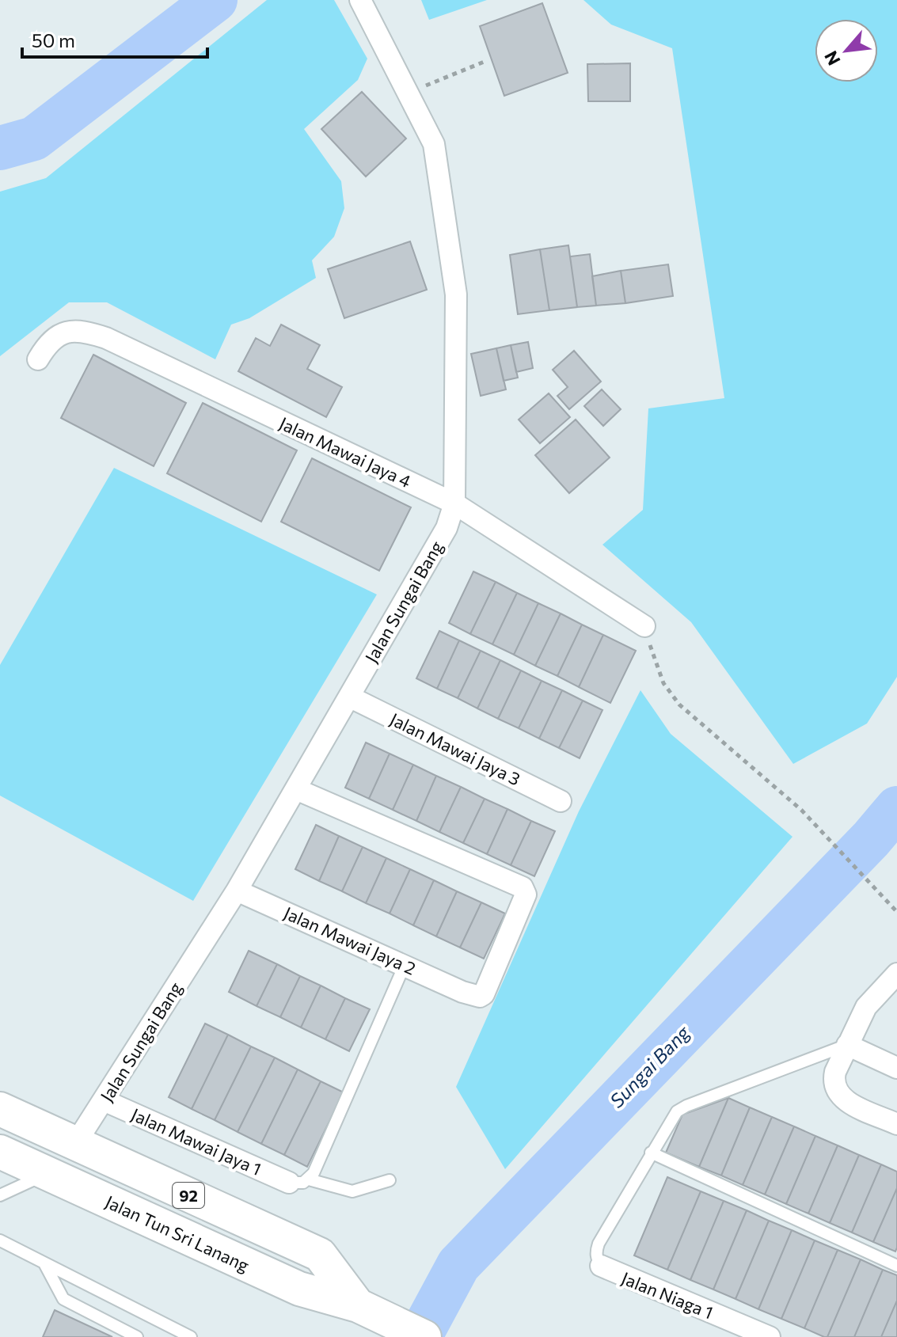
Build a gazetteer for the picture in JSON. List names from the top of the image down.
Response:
{
  "streets": {
    "main road": ["92", "Jalan Tun Sri Lanang"],
    "street": [
      "Jalan Mawai Jaya 4",
      "Jalan Sungai Bang",
      "Jalan Mawai Jaya 3",
      "Jalan Mawai Jaya 2",
      "Jalan Mawai Jaya 1",
      "Jalan Niaga 1"
    ]
  },
  "crossings": [
    ["Jalan Mawai Jaya 4", "Jalan Sungai Bang"],
    ["Jalan Sungai Bang", "Jalan Mawai Jaya 3"],
    ["Jalan Sungai Bang", "Jalan Mawai Jaya 2"],
    ["Jalan Sungai Bang", "Jalan Mawai Jaya 1"],
    ["Jalan Sungai Bang", "Jalan Tun Sri Lanang"]
  ],
  "water": ["Sungai Bang"],
  "scale_bar": "50 m",
  "north": "bottom left"
}
